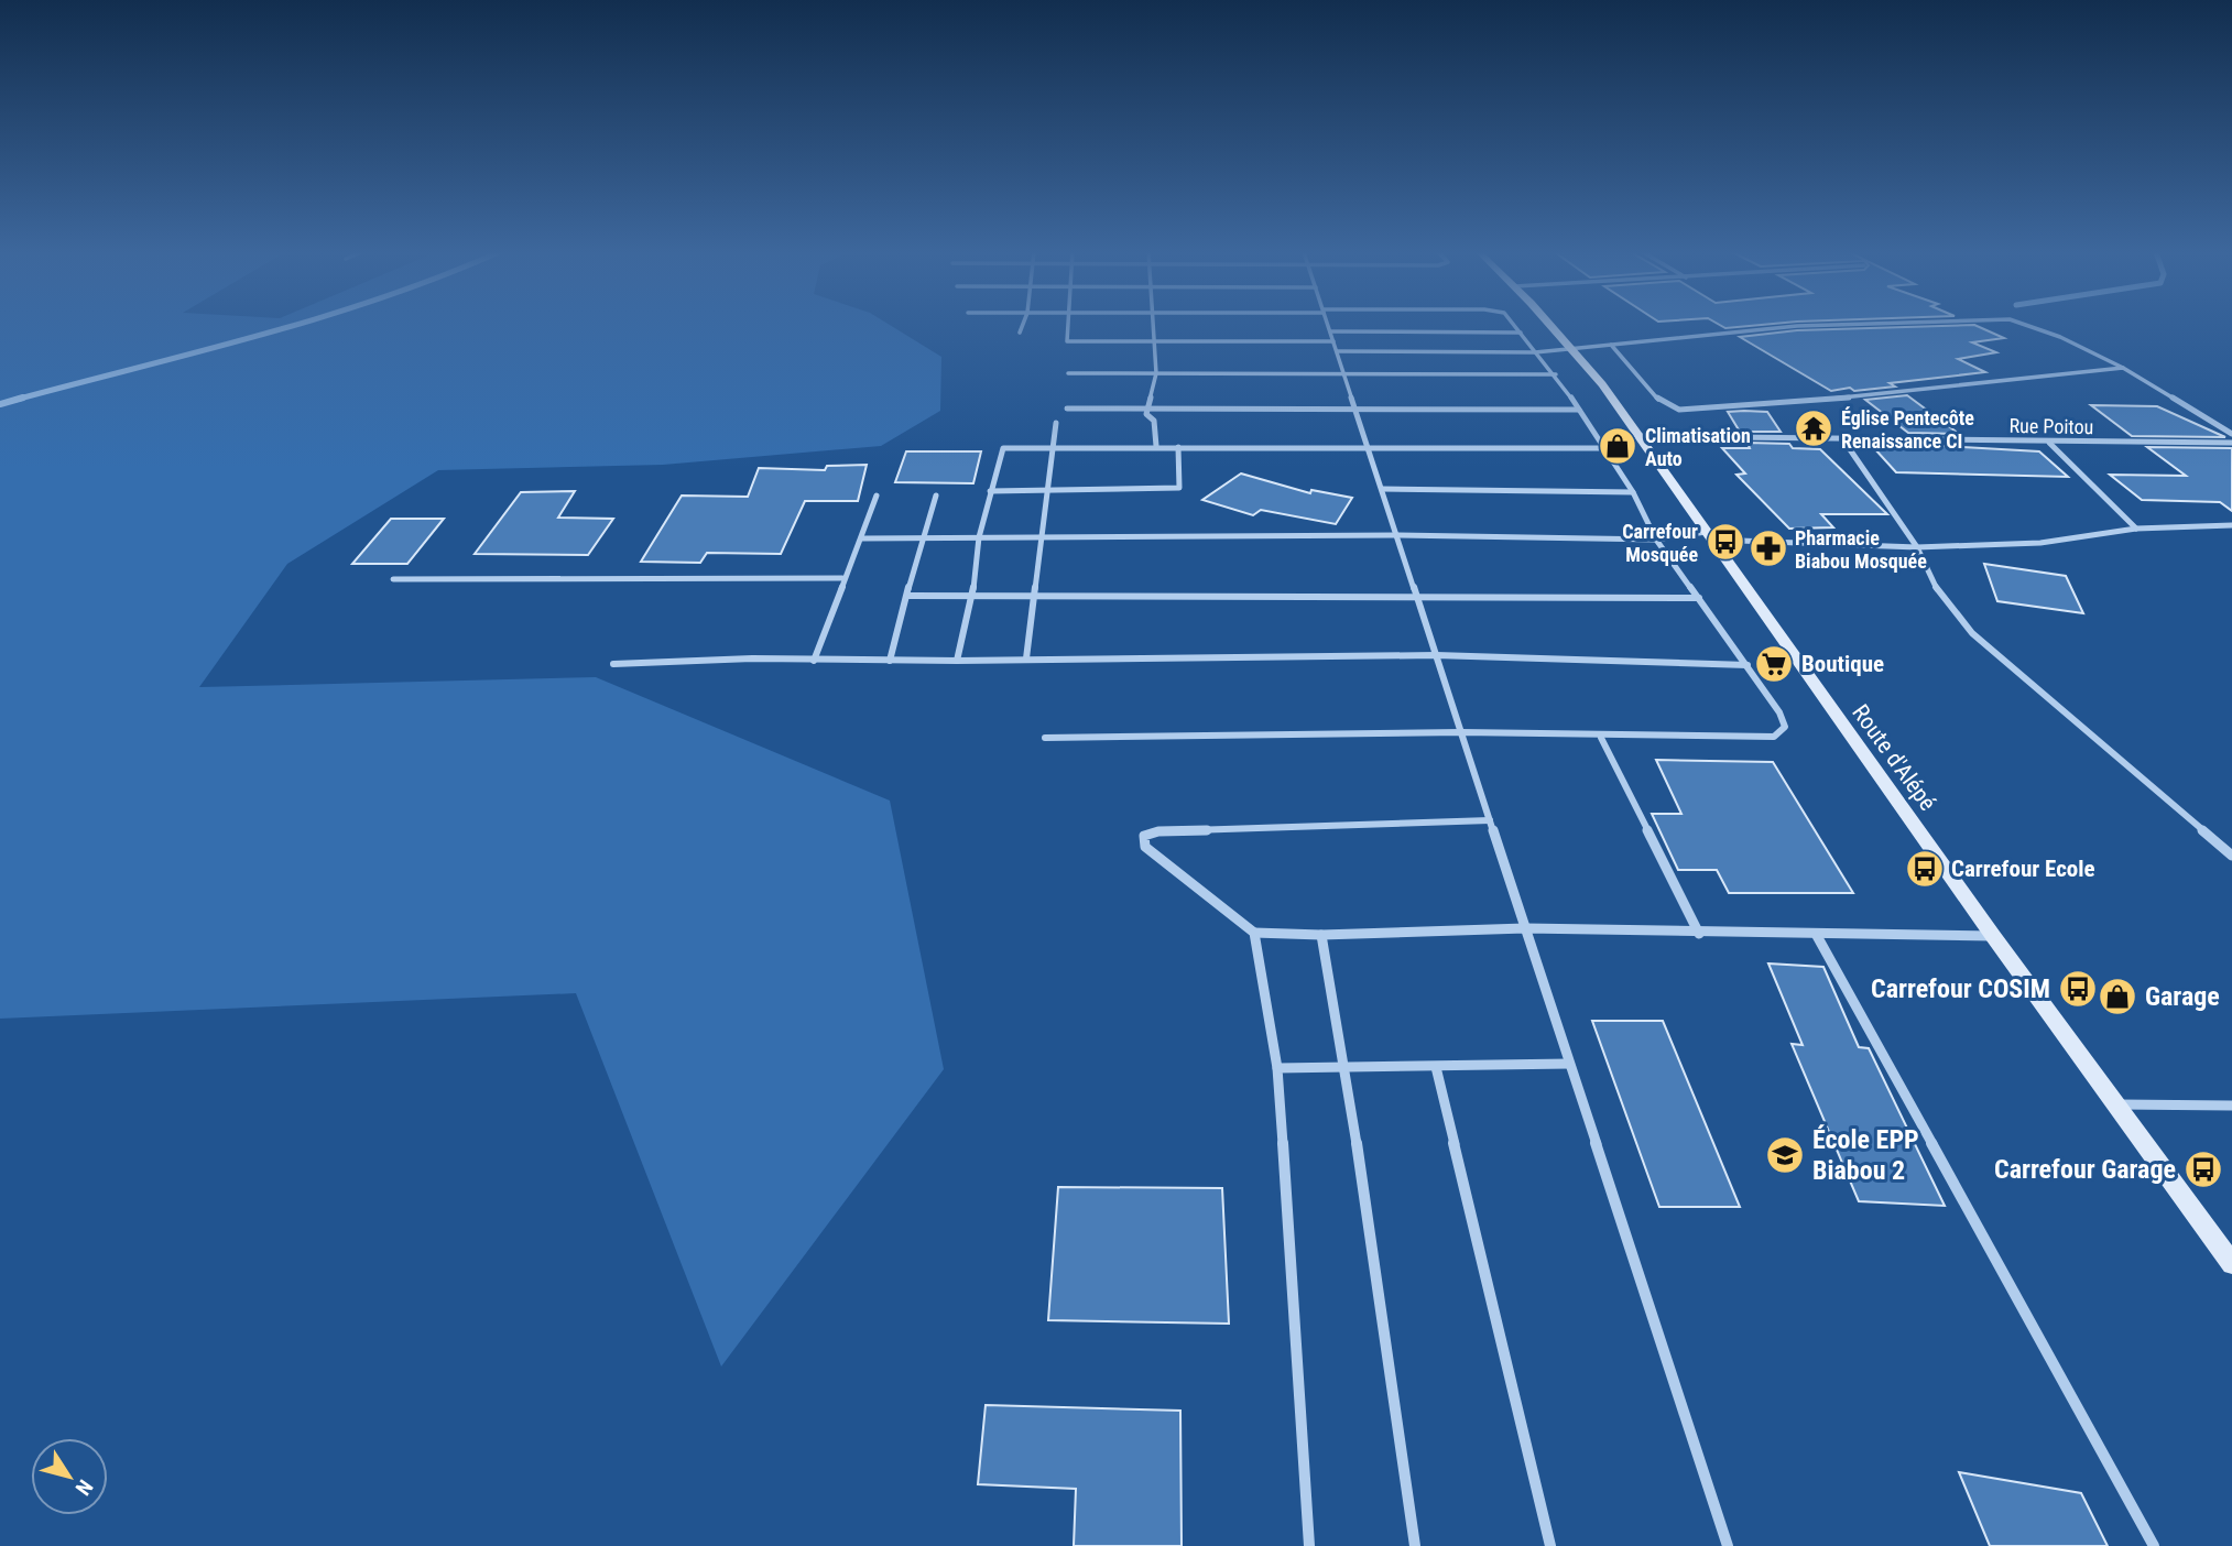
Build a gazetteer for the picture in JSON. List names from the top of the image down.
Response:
{
  "streets": {
    "main road": ["Route d'Alépé"],
    "street": ["Rue Poitou"]
  },
  "crossings": [
    ["Rue Poitou", "Route d'Alépé"]
  ],
  "places": {
    "temple": ["Église Pentecôte Renaissance CI"],
    "shop": ["Climatisation Auto", "Garage"],
    "bus stop": [
      "Carrefour Mosquée",
      "Carrefour Ecole",
      "Carrefour COSIM",
      "Carrefour Garage"
    ],
    "pharmacy": ["Pharmacie Biabou Mosquée"],
    "supermarket": ["Boutique"],
    "school or university": ["École EPP Biabou 2"]
  },
  "north": "bottom right"
}
